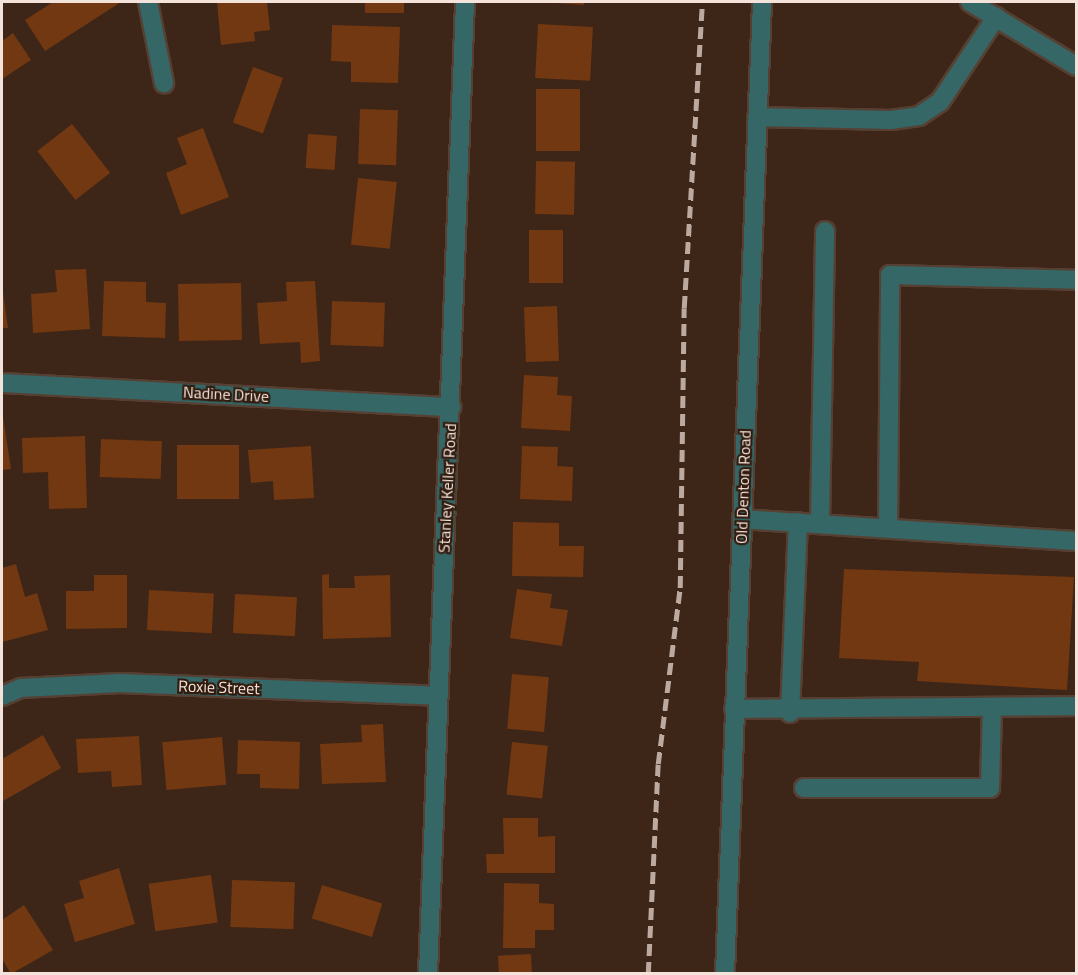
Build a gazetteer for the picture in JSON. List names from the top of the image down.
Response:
{
  "streets": {
    "street": [
      "Nadine Drive",
      "Old Denton Road",
      "Stanley Keller Road",
      "Roxie Street"
    ]
  },
  "crossings": [
    ["Nadine Drive", "Stanley Keller Road"],
    ["Stanley Keller Road", "Roxie Street"]
  ]
}
